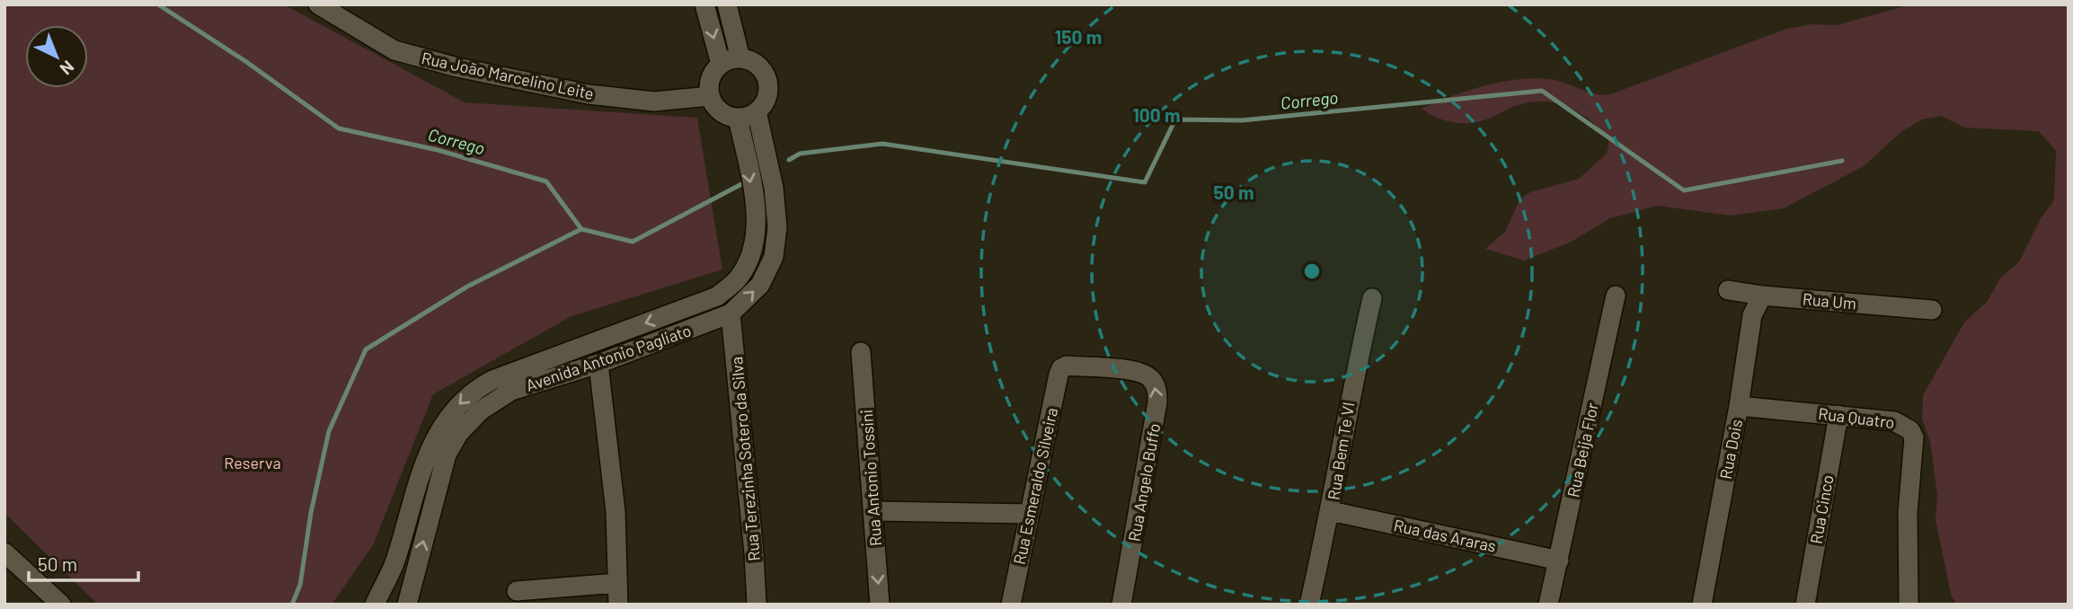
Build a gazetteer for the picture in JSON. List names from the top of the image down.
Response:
{
  "streets": {
    "street": [
      "Rua João Marcelino Leite",
      "Rua Um",
      "Avenida Antonio Pagliato",
      "Rua Quatro",
      "Rua Dois",
      "Rua Beija Flor",
      "Rua Bem Te VI",
      "Rua Terezinha Sotero da Silva",
      "Rua Antonio Tossini",
      "Rua Angelo Buffo",
      "Rua Esmeraldo Silveira",
      "Rua Cinco",
      "Rua das Araras"
    ]
  },
  "crossings": [
    ["Rua João Marcelino Leite", "Avenida Antonio Pagliato"],
    ["Rua Um", "Rua Dois"],
    ["Avenida Antonio Pagliato", "Rua Terezinha Sotero da Silva"],
    ["Rua Quatro", "Rua Dois"],
    ["Rua Quatro", "Rua Cinco"],
    ["Rua Beija Flor", "Rua das Araras"],
    ["Rua Bem Te VI", "Rua das Araras"],
    ["Rua Angelo Buffo", "Rua Esmeraldo Silveira"]
  ],
  "one_way": ["Rua Antonio Tossini"],
  "water": ["Corrego"],
  "parks": ["Reserva"],
  "scale_bar": "50 m",
  "north": "bottom right",
  "rings": ["150 m", "100 m", "50 m"]
}
